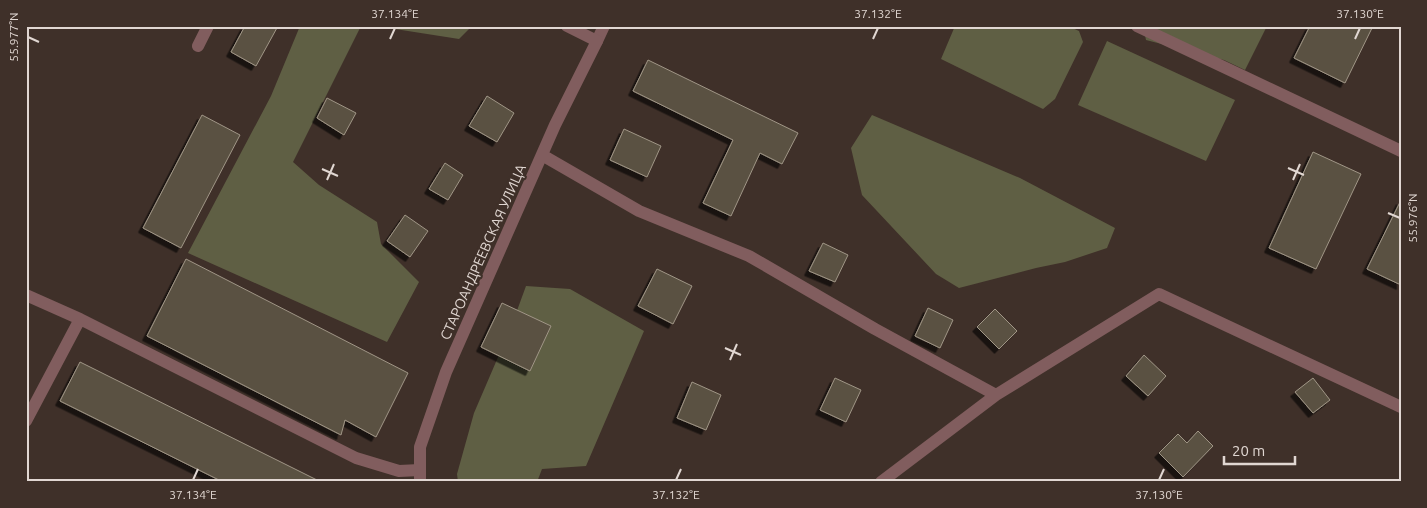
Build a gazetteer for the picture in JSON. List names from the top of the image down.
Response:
{
  "streets": {
    "street": ["СТАРОАНДРЕЕВСКАЯ УЛИЦА"]
  },
  "scale_bar": "20 m",
  "coordinates": [
    "37.134°E",
    "37.132°E",
    "37.130°E",
    "55.977°N",
    "55.976°N"
  ]
}
